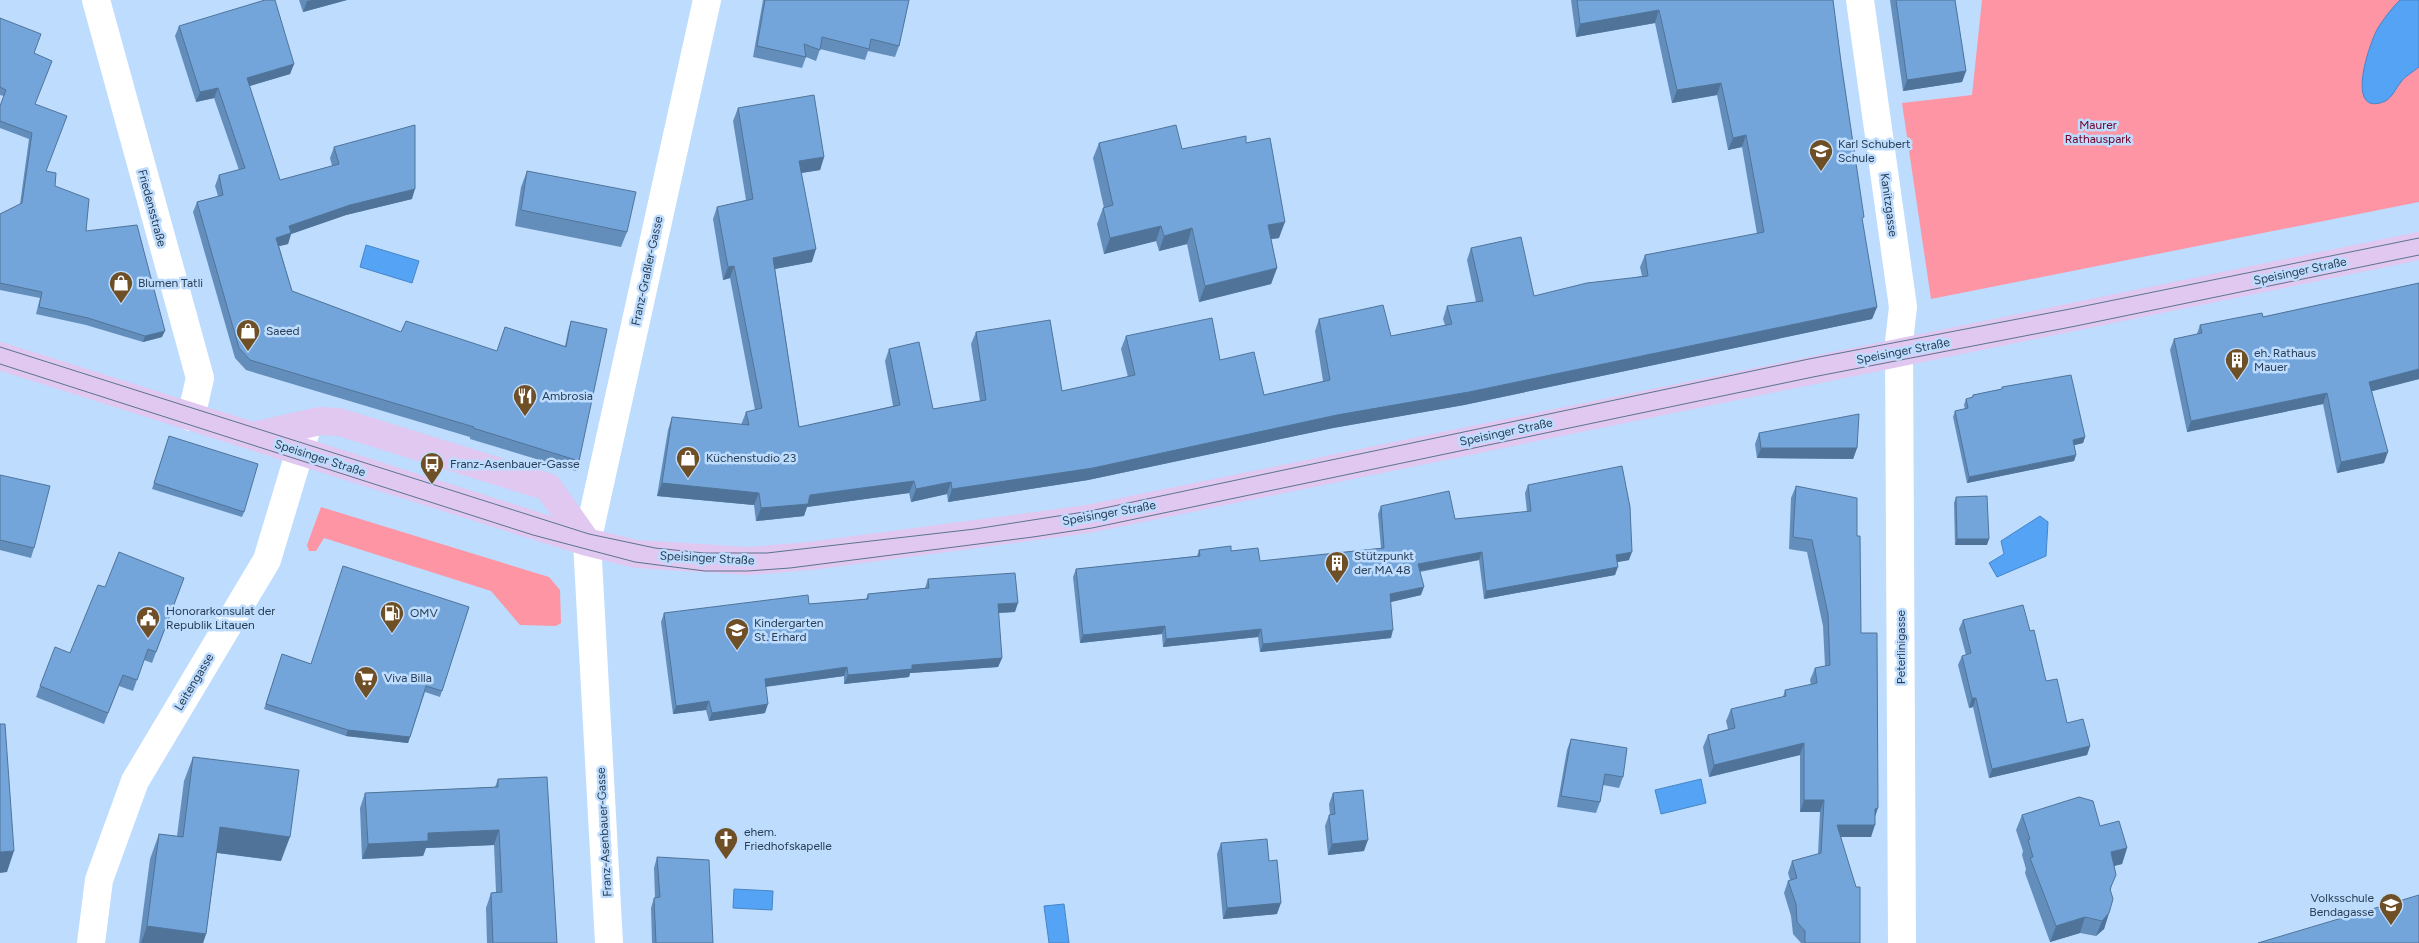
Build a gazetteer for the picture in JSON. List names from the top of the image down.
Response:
{
  "streets": {
    "main road": ["Speisinger Straße"],
    "street": [
      "Kanitzgasse",
      "Friedensstraße",
      "Franz-Graßler-Gasse",
      "Peterlinigasse",
      "Leitengasse",
      "Franz-Asenbauer-Gasse"
    ]
  },
  "crossings": [
    ["Kanitzgasse", "Speisinger Straße"],
    ["Kanitzgasse", "Peterlinigasse"],
    ["Friedensstraße", "Speisinger Straße"],
    ["Franz-Graßler-Gasse", "Speisinger Straße"],
    ["Franz-Graßler-Gasse", "Franz-Asenbauer-Gasse"],
    ["Speisinger Straße", "Peterlinigasse"],
    ["Speisinger Straße", "Leitengasse"],
    ["Speisinger Straße", "Franz-Asenbauer-Gasse"]
  ],
  "parks": ["Maurer Rathauspark"],
  "places": {
    "school or university": ["Karl Schubert Schule", "Kindergarten St. Erhard", "Volksschule Bendagasse"],
    "shop": ["Blumen Tatli", "Saeed", "Küchenstudio 23"],
    "building": ["eh. Rathaus Mauer", "Stützpunkt der MA 48"],
    "restaurant": ["Ambrosia"],
    "bus stop": ["Franz-Asenbauer-Gasse"],
    "fuel station": ["OMV"],
    "public building": ["Honorarkonsulat der Republik Litauen"],
    "supermarket": ["Viva Billa"],
    "church": ["ehem. Friedhofskapelle"]
  }
}
